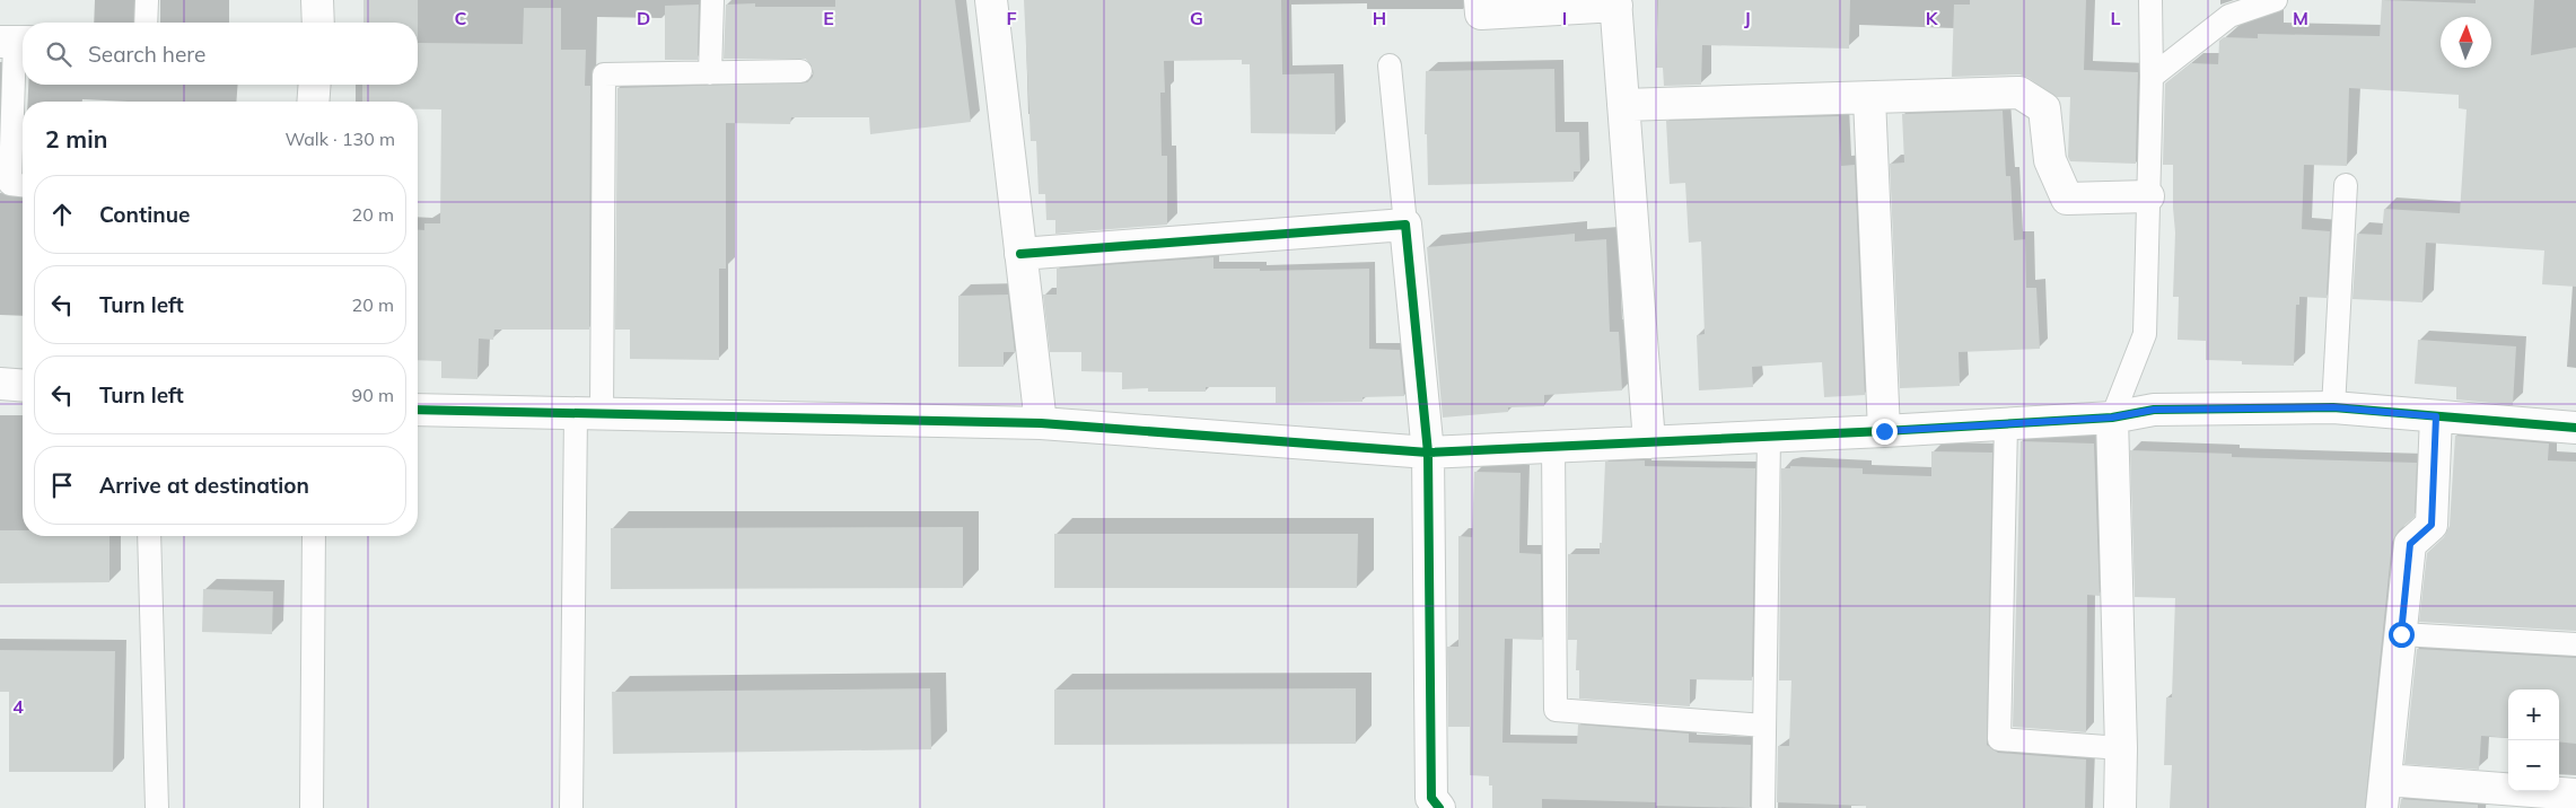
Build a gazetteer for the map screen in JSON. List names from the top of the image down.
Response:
{
  "north": "top",
  "page": {
    "search": "Search here",
    "heading": ["2 min", "Walk · 130 m"],
    "list": [
      ["Continue", "20 m"],
      ["Turn left", "20 m"],
      ["Turn left", "90 m"],
      "Arrive at destination"
    ],
    "map_buttons": ["+", "−"]
  },
  "grid": {
    "columns": [
      "C",
      "D",
      "E",
      "F",
      "G",
      "H",
      "I",
      "J",
      "K",
      "L",
      "M"
    ],
    "rows": ["4"]
  }
}
